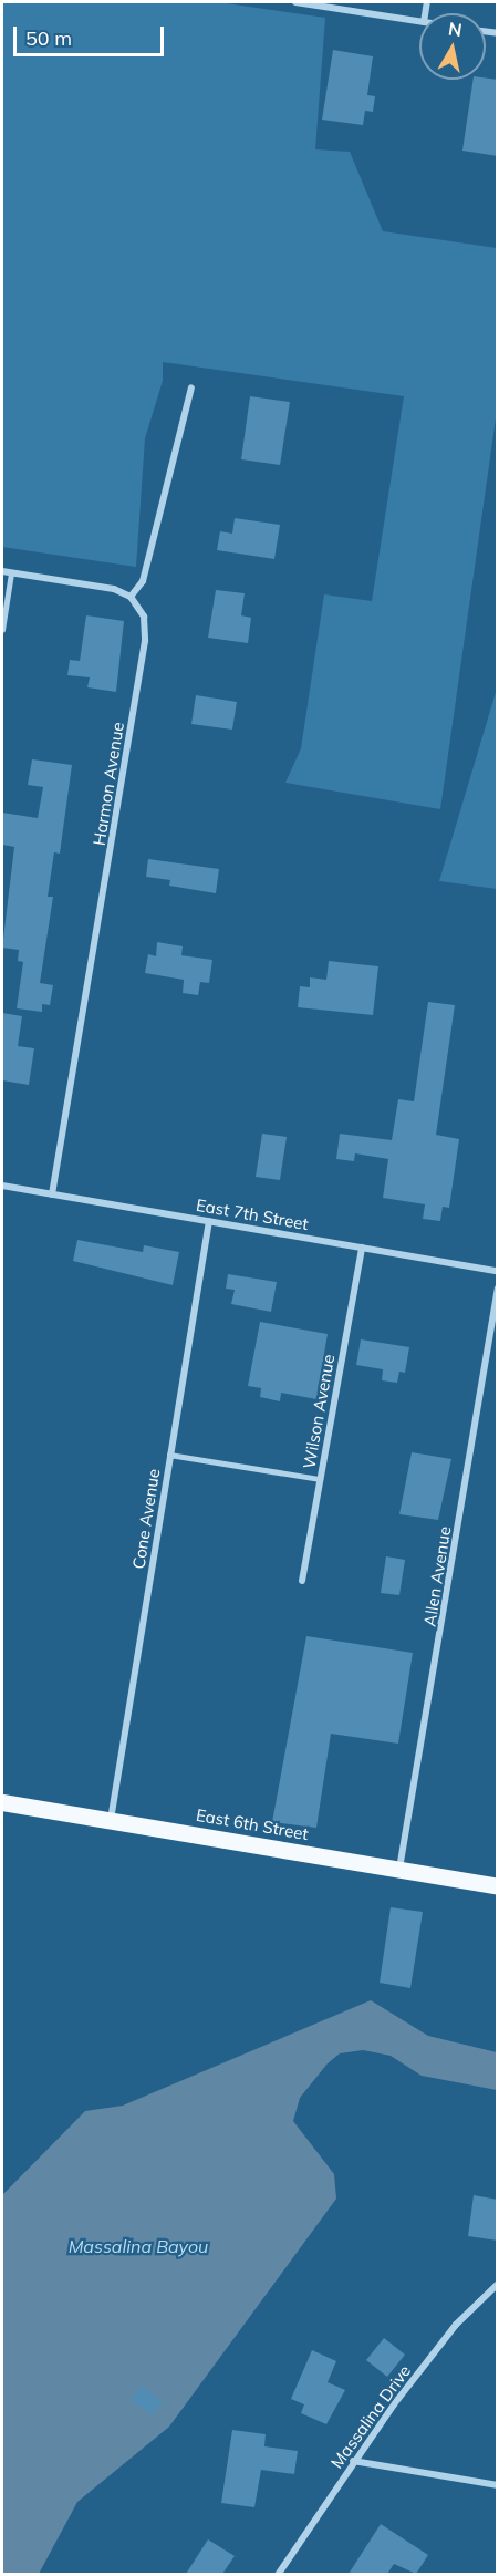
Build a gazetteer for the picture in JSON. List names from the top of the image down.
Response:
{
  "streets": {
    "main road": ["East 6th Street"],
    "street": [
      "Harmon Avenue",
      "East 7th Street",
      "Wilson Avenue",
      "Cone Avenue",
      "Allen Avenue",
      "Massalina Drive"
    ]
  },
  "crossings": [
    ["Harmon Avenue", "East 7th Street"],
    ["East 7th Street", "Wilson Avenue"],
    ["East 7th Street", "Cone Avenue"],
    ["Cone Avenue", "East 6th Street"],
    ["Allen Avenue", "East 6th Street"]
  ],
  "water": ["Massalina Bayou"],
  "scale_bar": "50 m",
  "north": "top"
}
